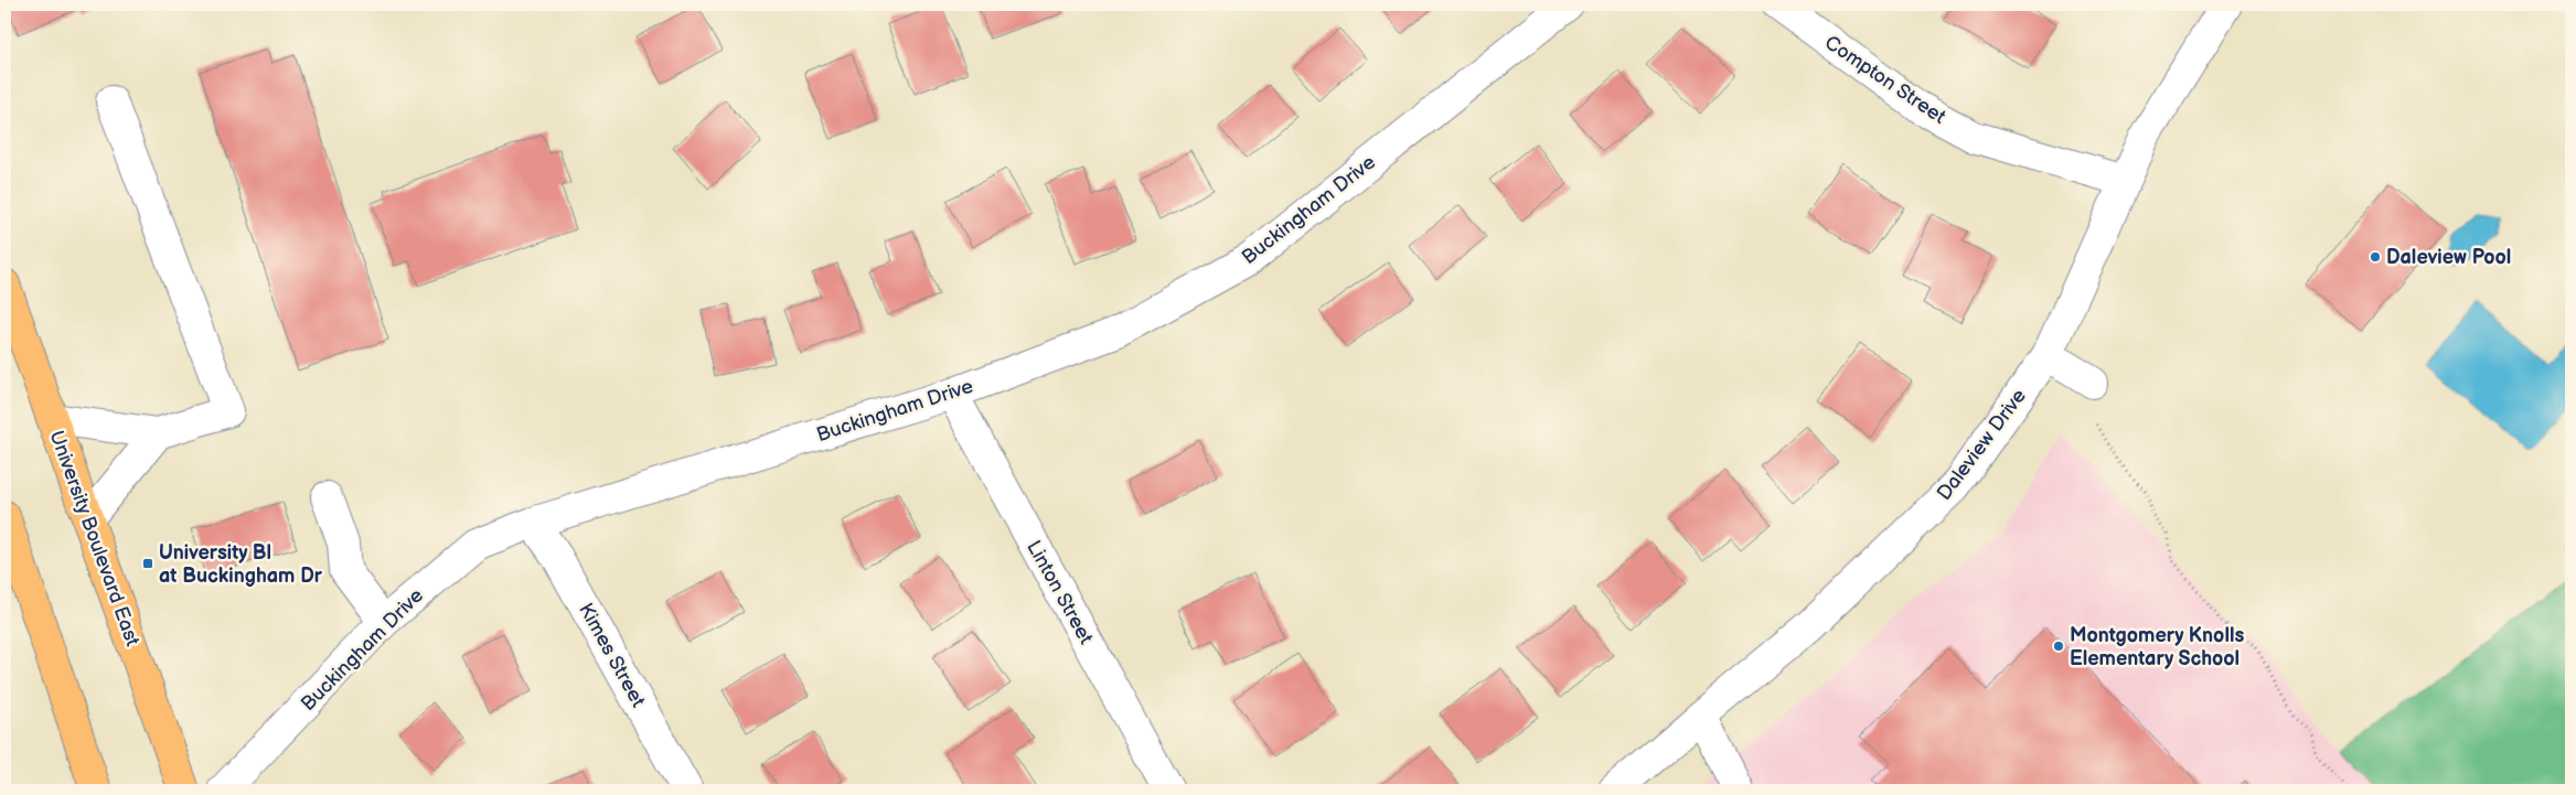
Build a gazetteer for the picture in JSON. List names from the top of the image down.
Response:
{
  "streets": {
    "main road": ["University Boulevard East"],
    "street": [
      "Compton Street",
      "Buckingham Drive",
      "Daleview Drive",
      "Linton Street",
      "Kimes Street"
    ]
  },
  "crossings": [
    ["Compton Street", "Daleview Drive"],
    ["Buckingham Drive", "Linton Street"],
    ["Buckingham Drive", "Kimes Street"]
  ],
  "places": {
    "other": ["Daleview Pool", "Montgomery Knolls Elementary School"],
    "transit": ["University Bl at Buckingham Dr"]
  }
}
